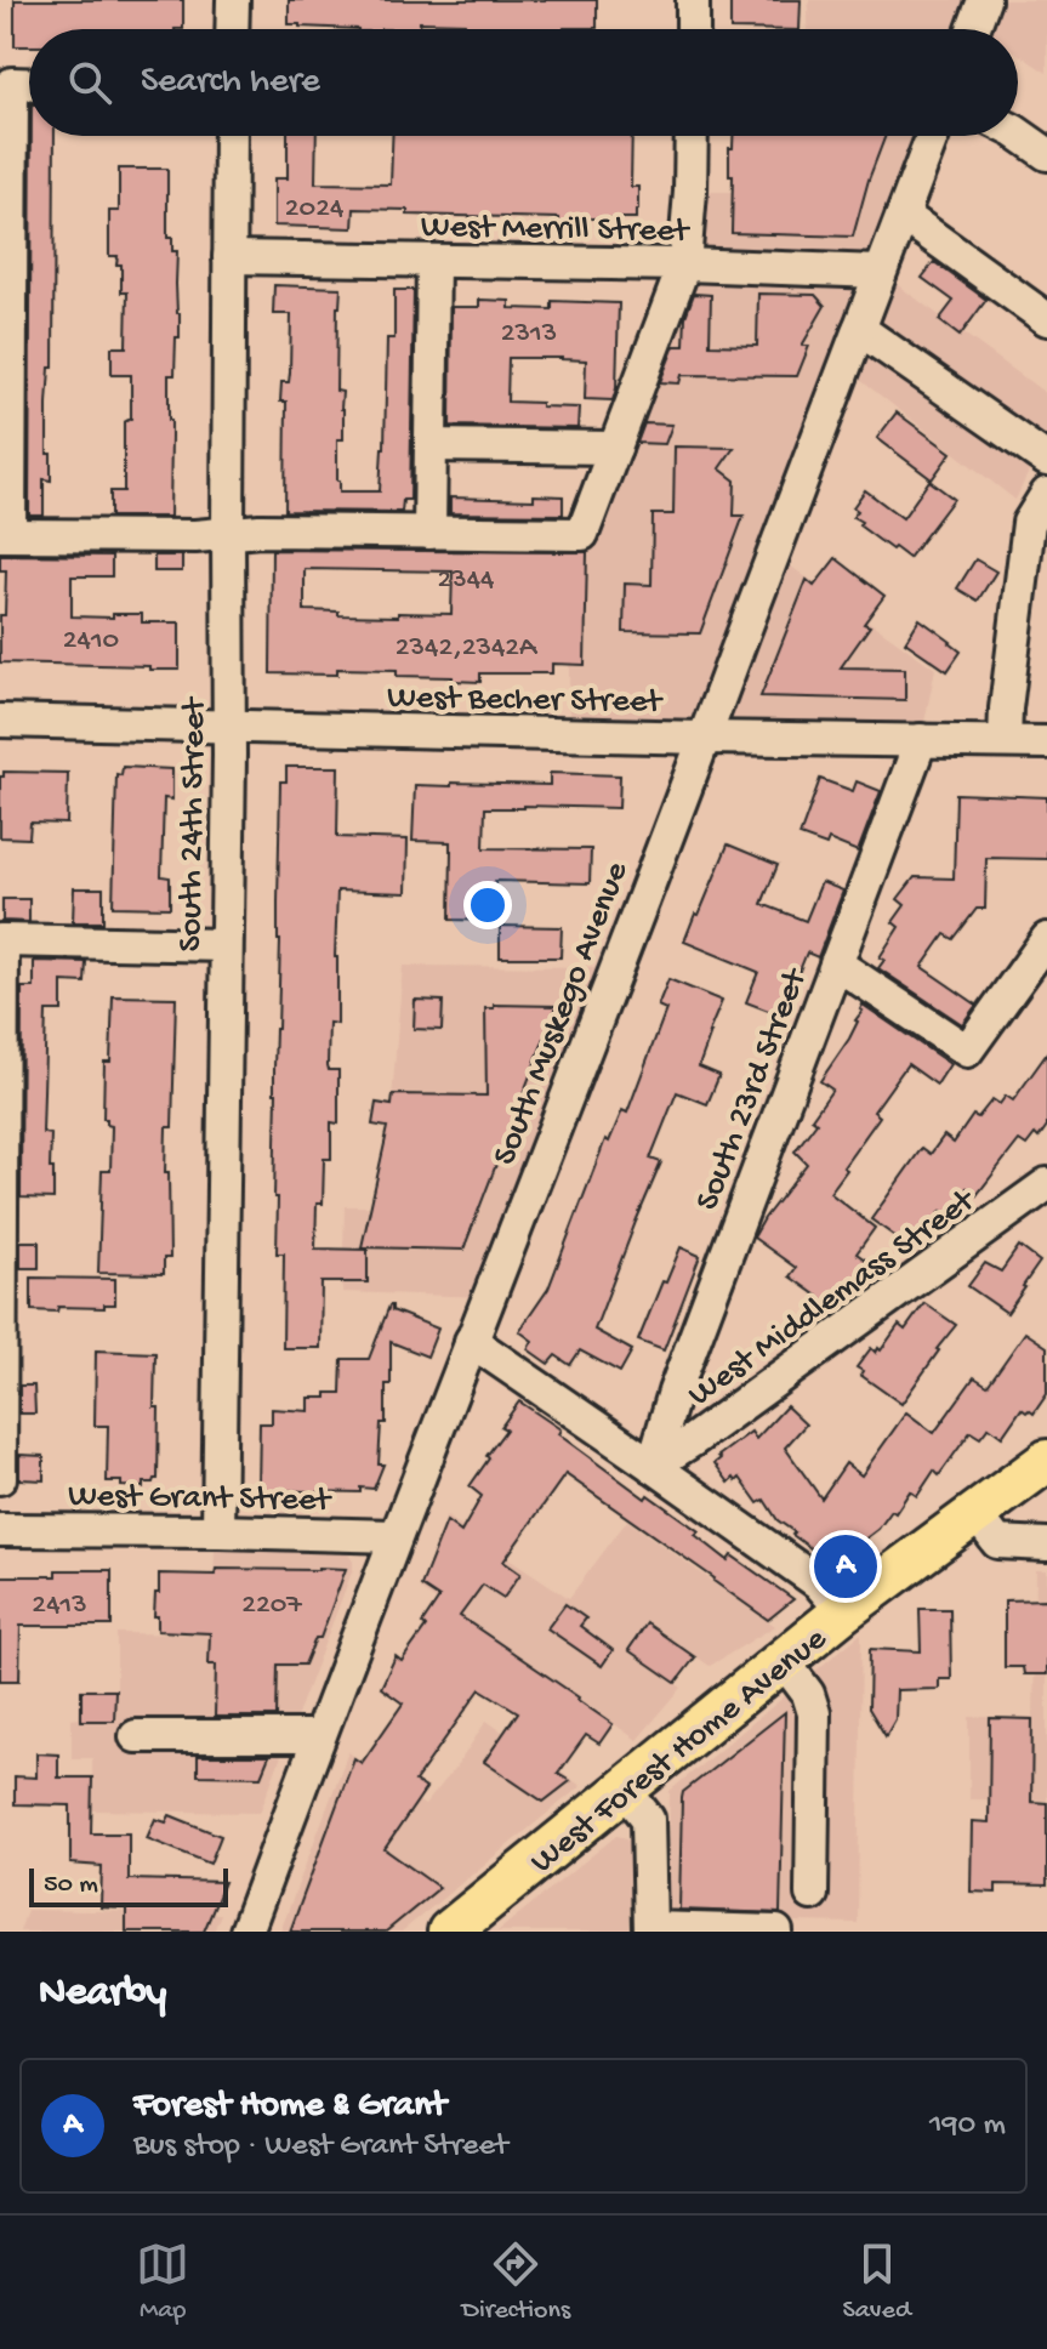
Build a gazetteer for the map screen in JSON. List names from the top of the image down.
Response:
{
  "streets": {
    "main road": ["West Forest Home Avenue"],
    "street": [
      "West Merrill Street",
      "West Becher Street",
      "South 24th Street",
      "South Muskego Avenue",
      "South 23rd Street",
      "West Middlemass Street",
      "West Grant Street"
    ]
  },
  "crossings": [
    ["West Merrill Street", "South 24th Street"],
    ["West Merrill Street", "South Muskego Avenue"],
    ["West Becher Street", "South 24th Street"],
    ["West Becher Street", "South Muskego Avenue"],
    ["West Becher Street", "South 23rd Street"],
    ["South 24th Street", "West Grant Street"],
    ["South Muskego Avenue", "West Grant Street"],
    ["South 23rd Street", "West Middlemass Street"]
  ],
  "house_numbers": [
    "2024",
    "2313",
    "2344",
    "2410",
    "2342,2342A",
    "2413",
    "2207"
  ],
  "scale_bar": "50 m",
  "page": {
    "search": "Search here",
    "pins": "A",
    "scale": "50 m",
    "heading": "Nearby",
    "list": [
      {
        "mark": "A",
        "name": "Forest Home & Grant",
        "note": "Bus stop · West Grant Street",
        "value": "190 m"
      }
    ],
    "nav": ["Map", "Directions", "Saved"]
  }
}
